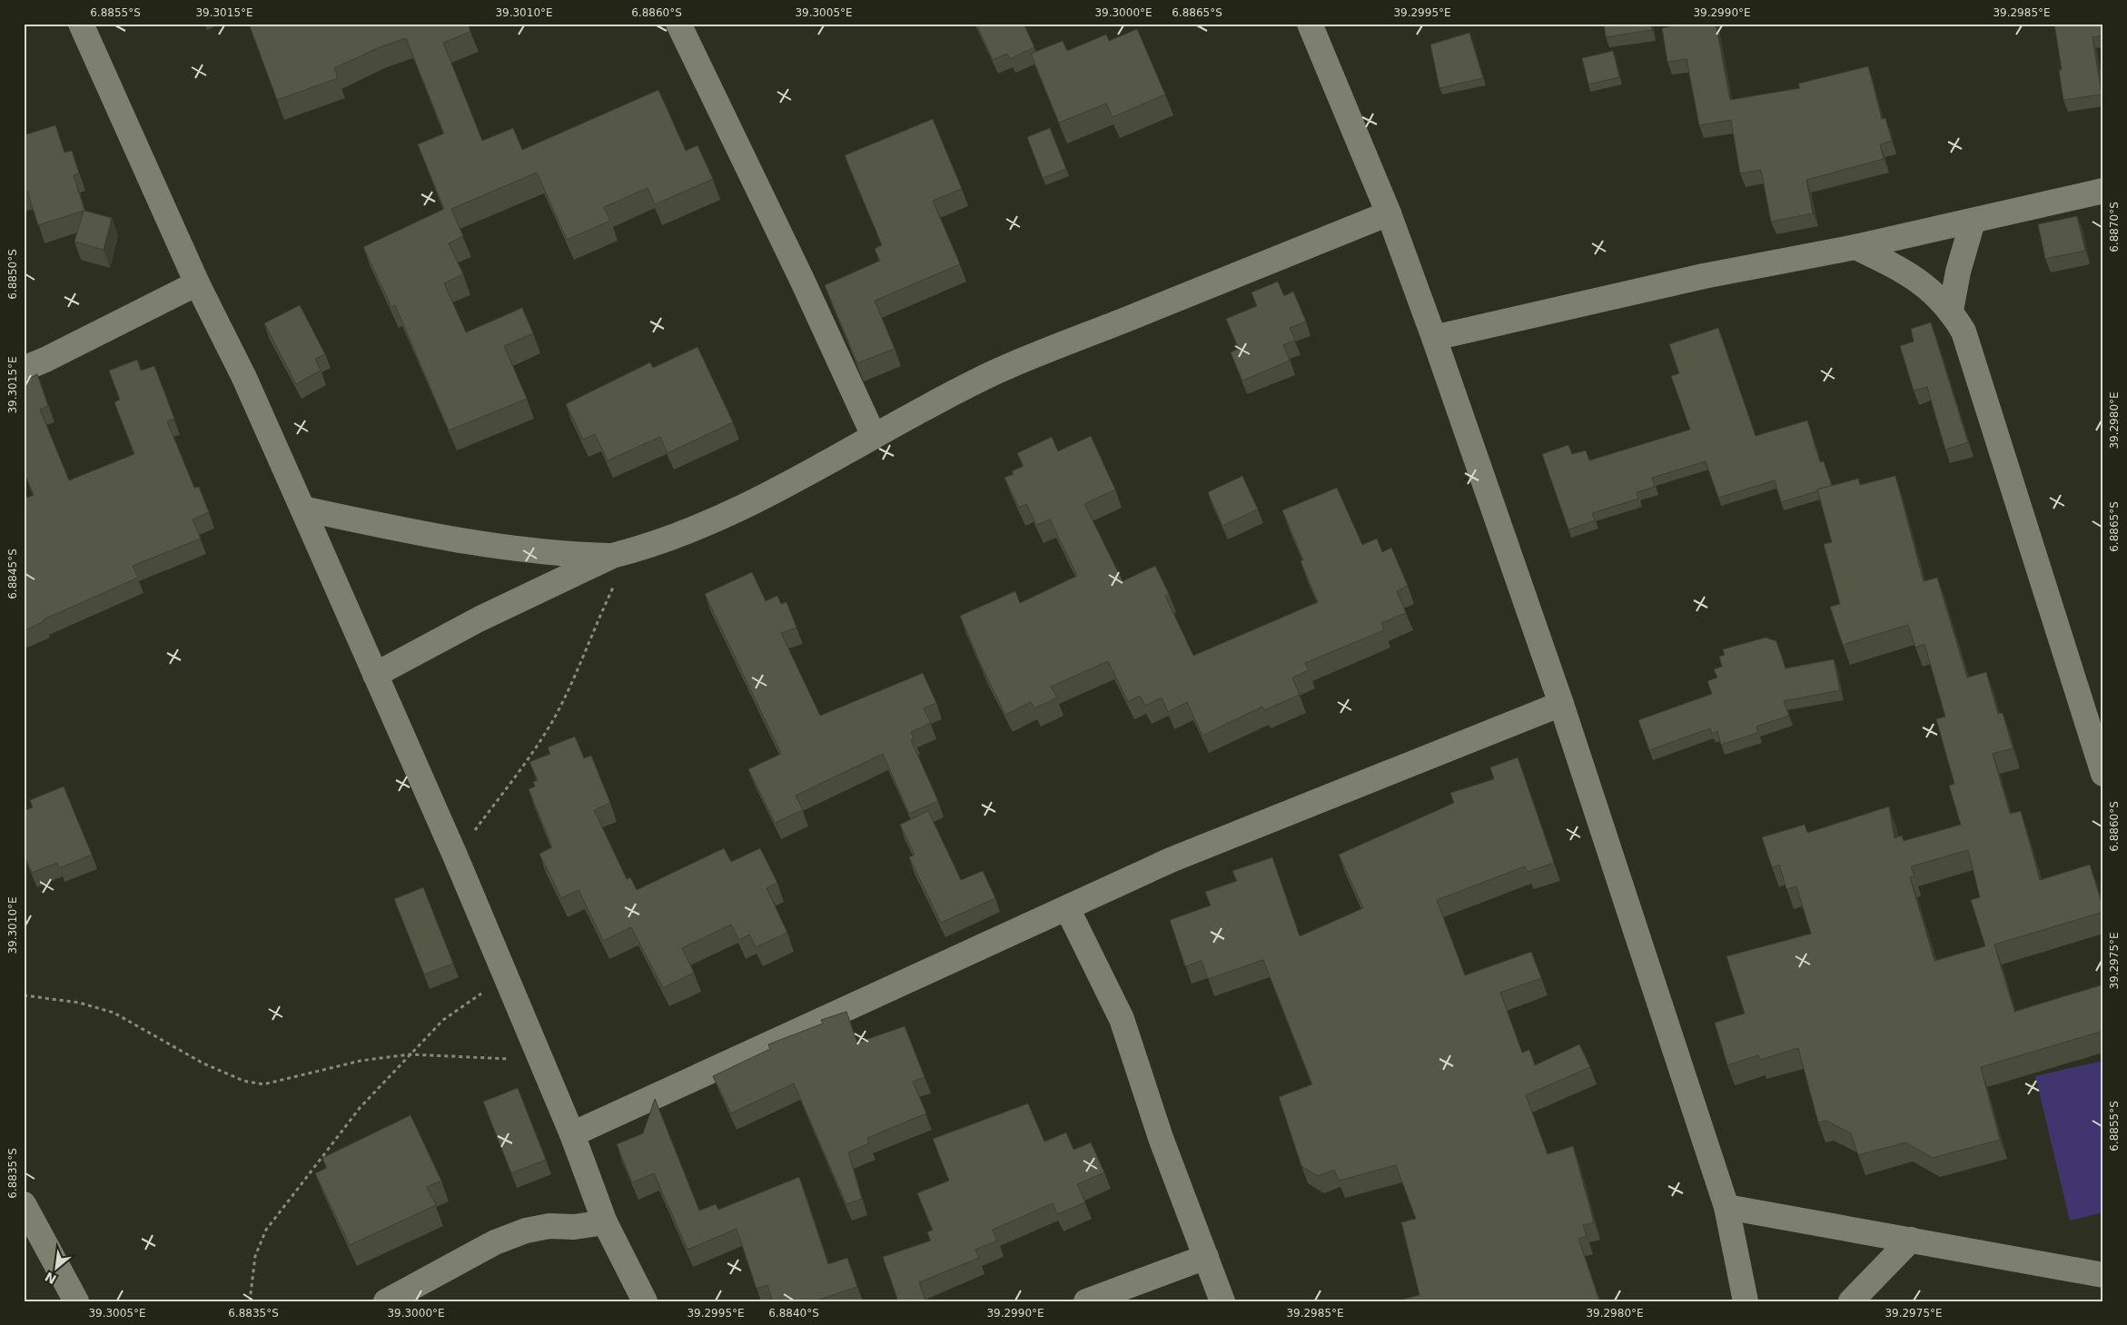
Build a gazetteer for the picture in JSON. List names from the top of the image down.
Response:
{
  "north": "bottom left",
  "coordinates": [
    "6.8855°S",
    "39.3015°E",
    "39.3010°E",
    "6.8860°S",
    "39.3005°E",
    "39.3000°E",
    "6.8865°S",
    "39.2995°E",
    "39.2990°E",
    "39.2985°E",
    "6.8870°S",
    "6.8850°S",
    "39.2980°E",
    "6.8845°S",
    "39.2975°E",
    "6.8835°S",
    "6.8840°S"
  ]
}
